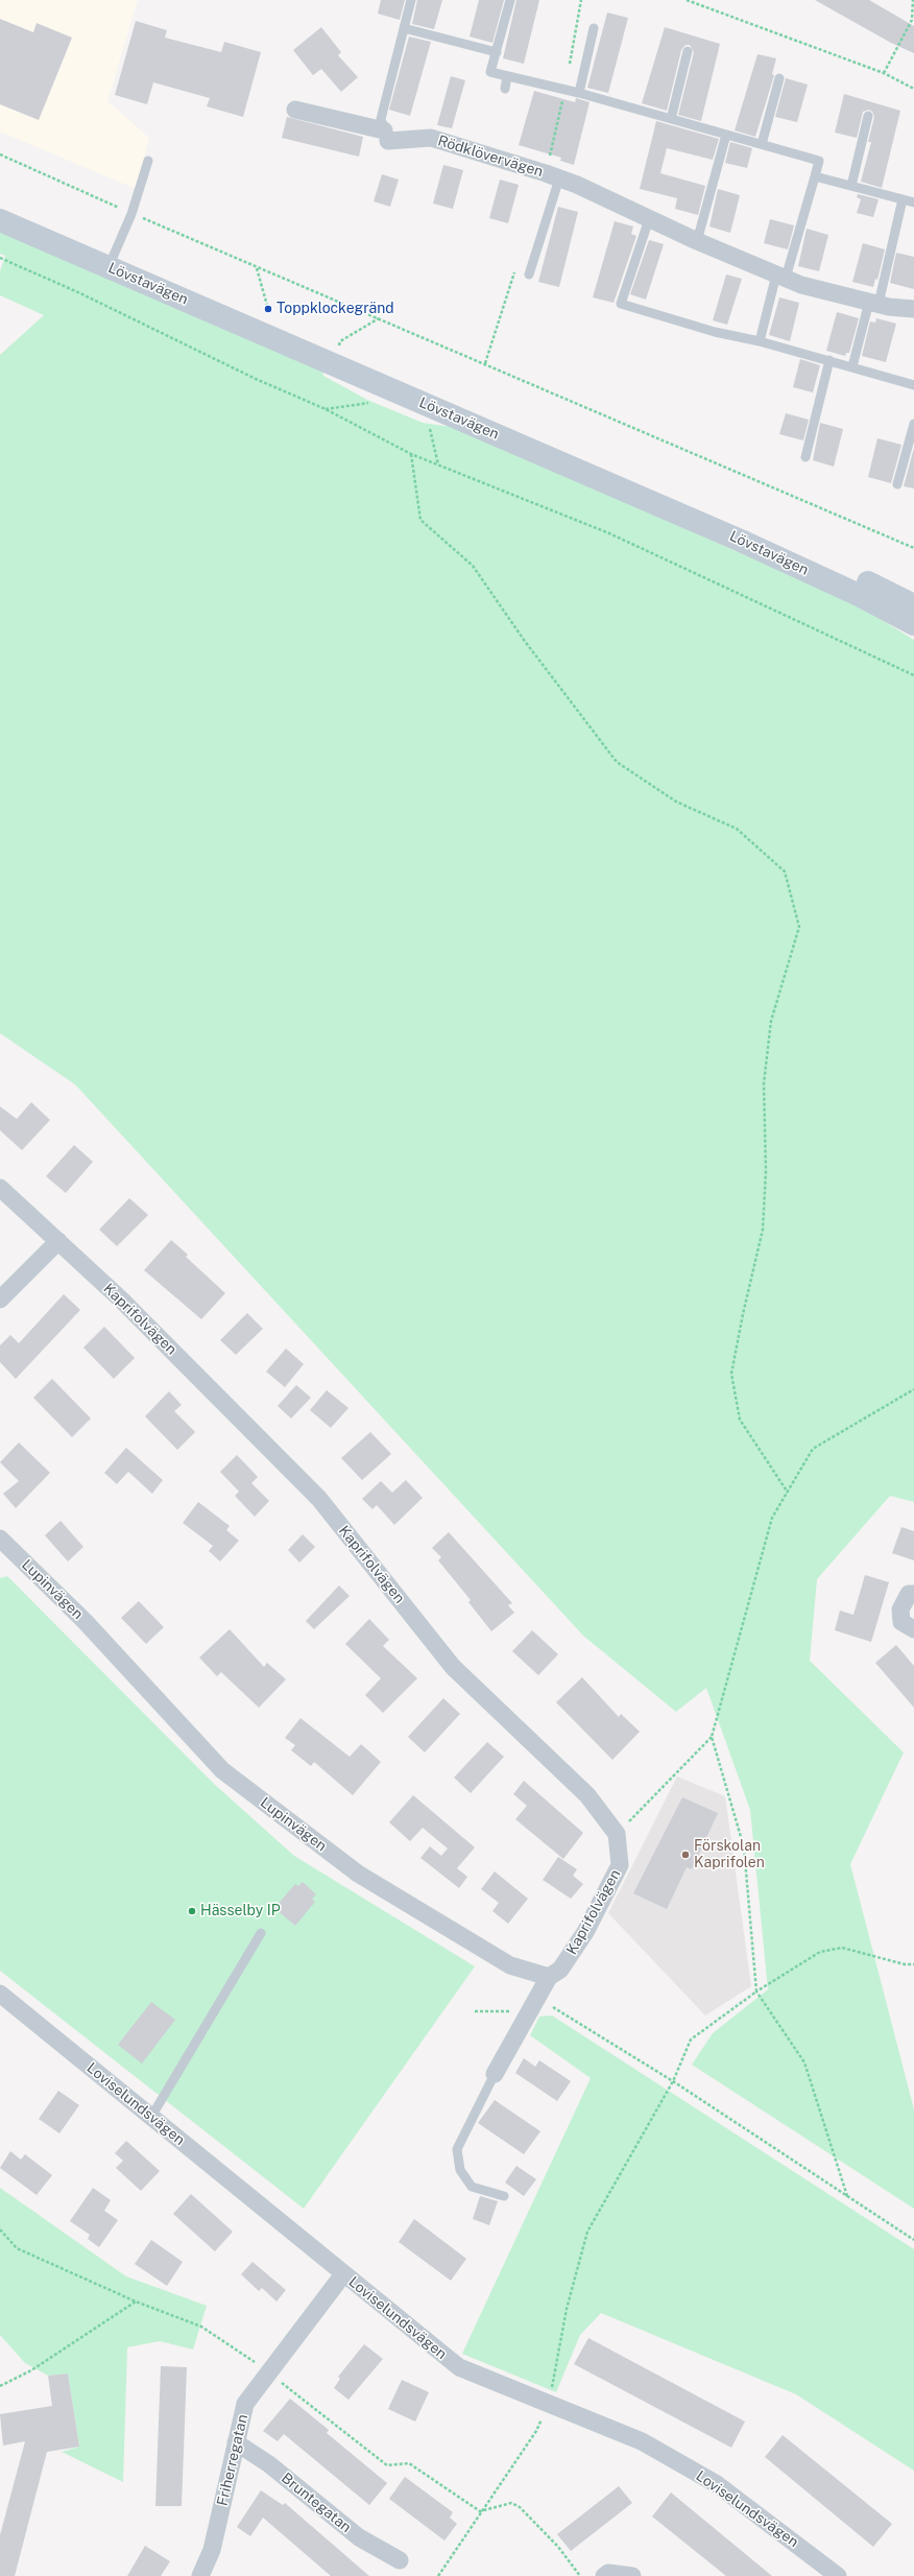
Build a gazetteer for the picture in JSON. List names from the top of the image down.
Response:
{
  "streets": {
    "street": [
      "Rödklövervägen",
      "Lövstavägen",
      "Kaprifolvägen",
      "Lupinvägen",
      "Loviselundsvägen",
      "Friherregatan",
      "Bruntegatan"
    ]
  },
  "crossings": [
    ["Kaprifolvägen", "Lupinvägen"],
    ["Loviselundsvägen", "Friherregatan"],
    ["Friherregatan", "Bruntegatan"]
  ],
  "places": ["Toppklockegränd", "Förskolan Kaprifolen", "Hässelby IP"]
}
